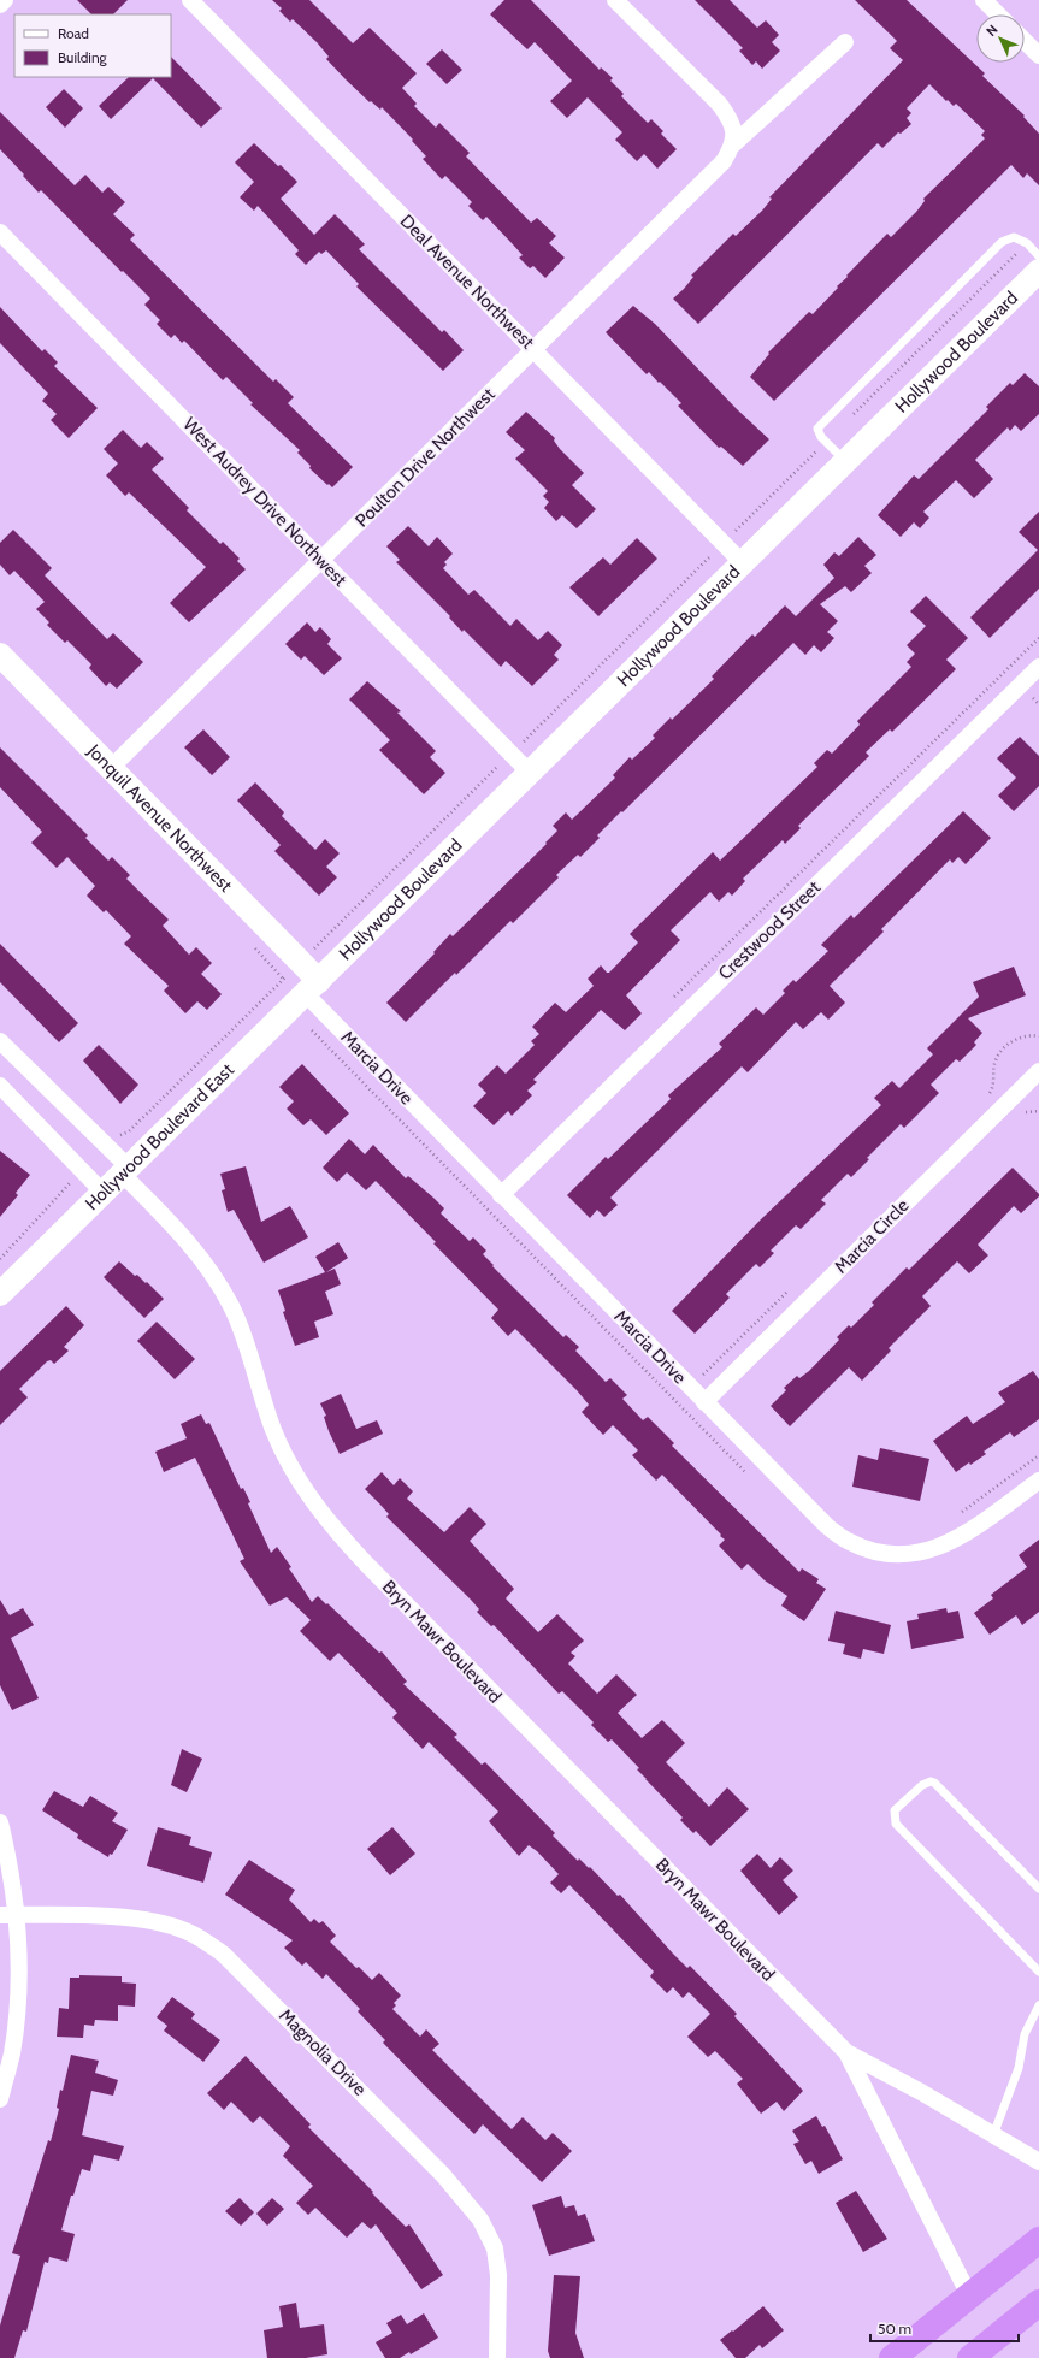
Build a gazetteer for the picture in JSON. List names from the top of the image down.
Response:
{
  "streets": {
    "street": [
      "Deal Avenue Northwest",
      "Hollywood Boulevard",
      "Poulton Drive Northwest",
      "West Audrey Drive Northwest",
      "Jonquil Avenue Northwest",
      "Crestwood Street",
      "Marcia Drive",
      "Hollywood Boulevard East",
      "Marcia Circle",
      "Bryn Mawr Boulevard",
      "Magnolia Drive"
    ]
  },
  "crossings": [
    ["Deal Avenue Northwest", "Hollywood Boulevard"],
    ["Deal Avenue Northwest", "Poulton Drive Northwest"],
    ["Hollywood Boulevard", "West Audrey Drive Northwest"],
    ["Hollywood Boulevard", "Jonquil Avenue Northwest"],
    ["Hollywood Boulevard", "Marcia Drive"],
    ["Hollywood Boulevard", "Hollywood Boulevard East"],
    ["Poulton Drive Northwest", "West Audrey Drive Northwest"],
    ["Poulton Drive Northwest", "Jonquil Avenue Northwest"],
    ["Jonquil Avenue Northwest", "Marcia Drive"],
    ["Jonquil Avenue Northwest", "Hollywood Boulevard East"],
    ["Crestwood Street", "Marcia Drive"],
    ["Marcia Drive", "Hollywood Boulevard East"],
    ["Marcia Drive", "Marcia Circle"],
    ["Hollywood Boulevard East", "Bryn Mawr Boulevard"]
  ],
  "legend": ["Road", "Building"],
  "scale_bar": "50 m",
  "north": "top left"
}
